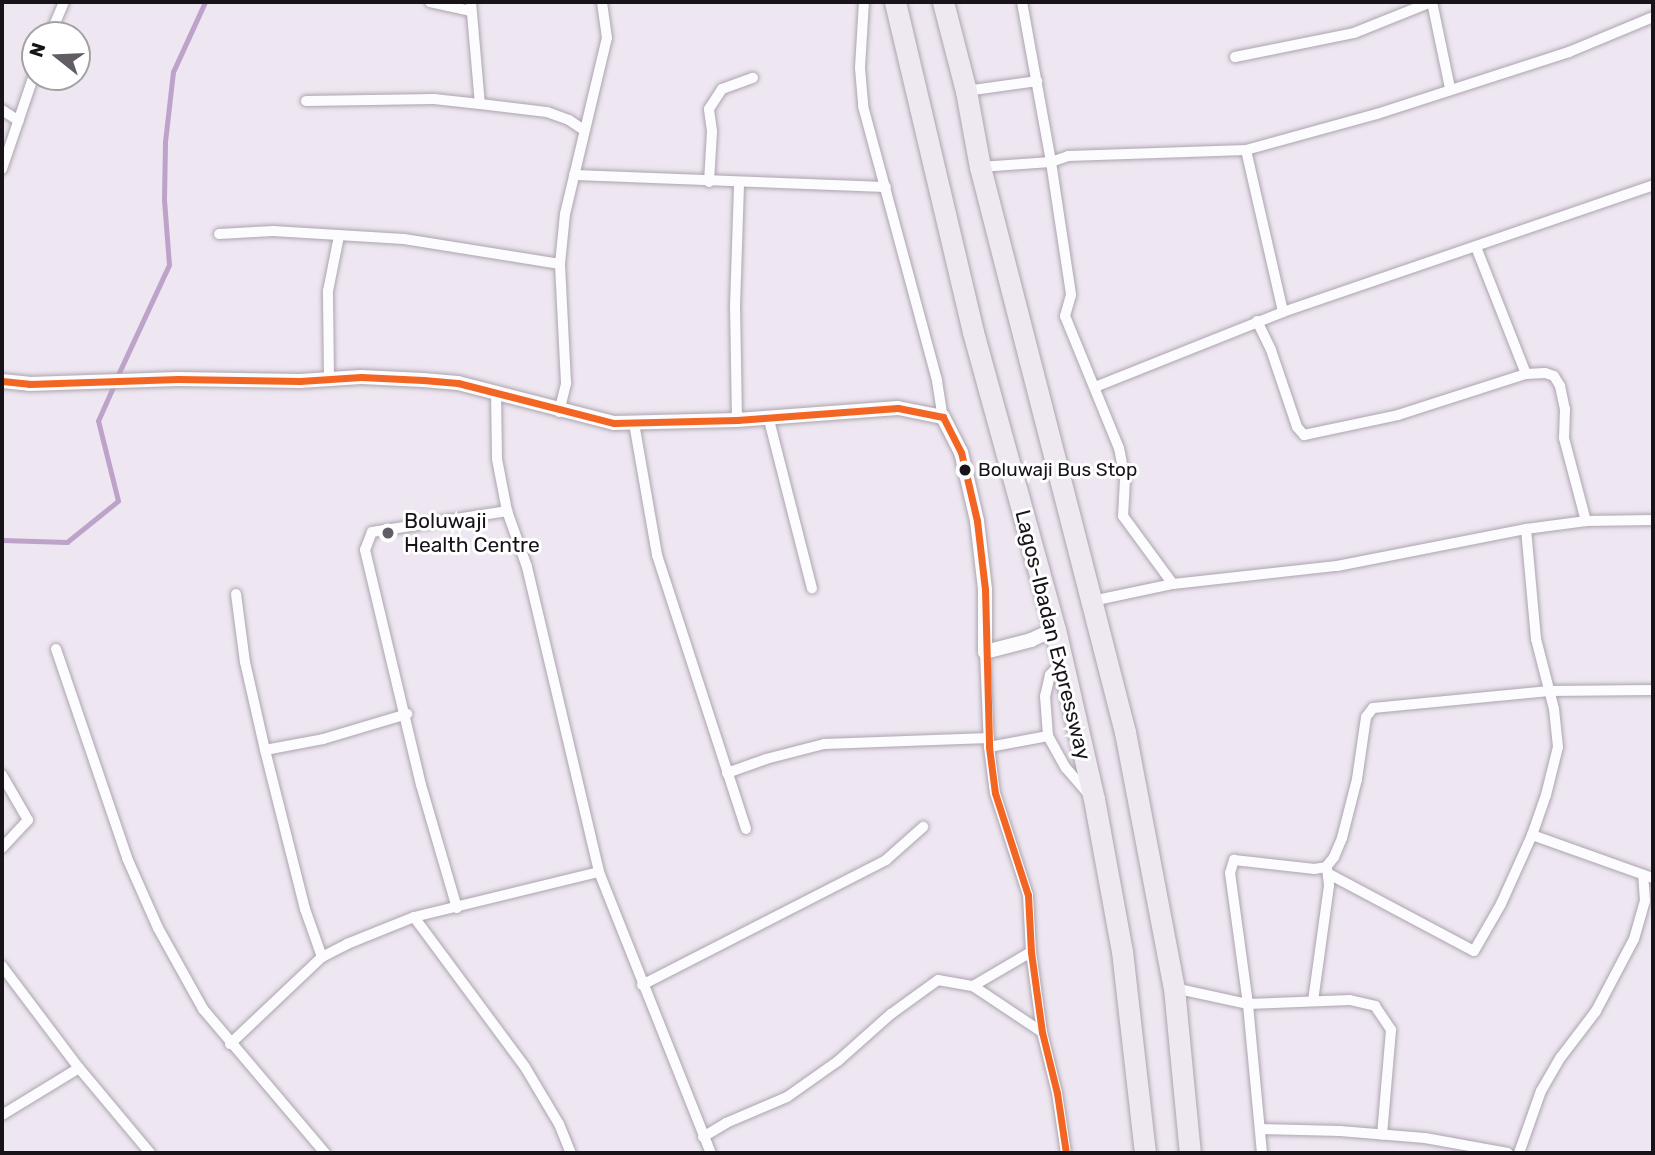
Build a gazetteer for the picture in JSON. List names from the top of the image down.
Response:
{
  "streets": {
    "highway": ["Lagos-Ibadan Expressway"]
  },
  "places": ["Boluwaji Bus Stop", "Boluwaji Health Centre"],
  "north": "left"
}
